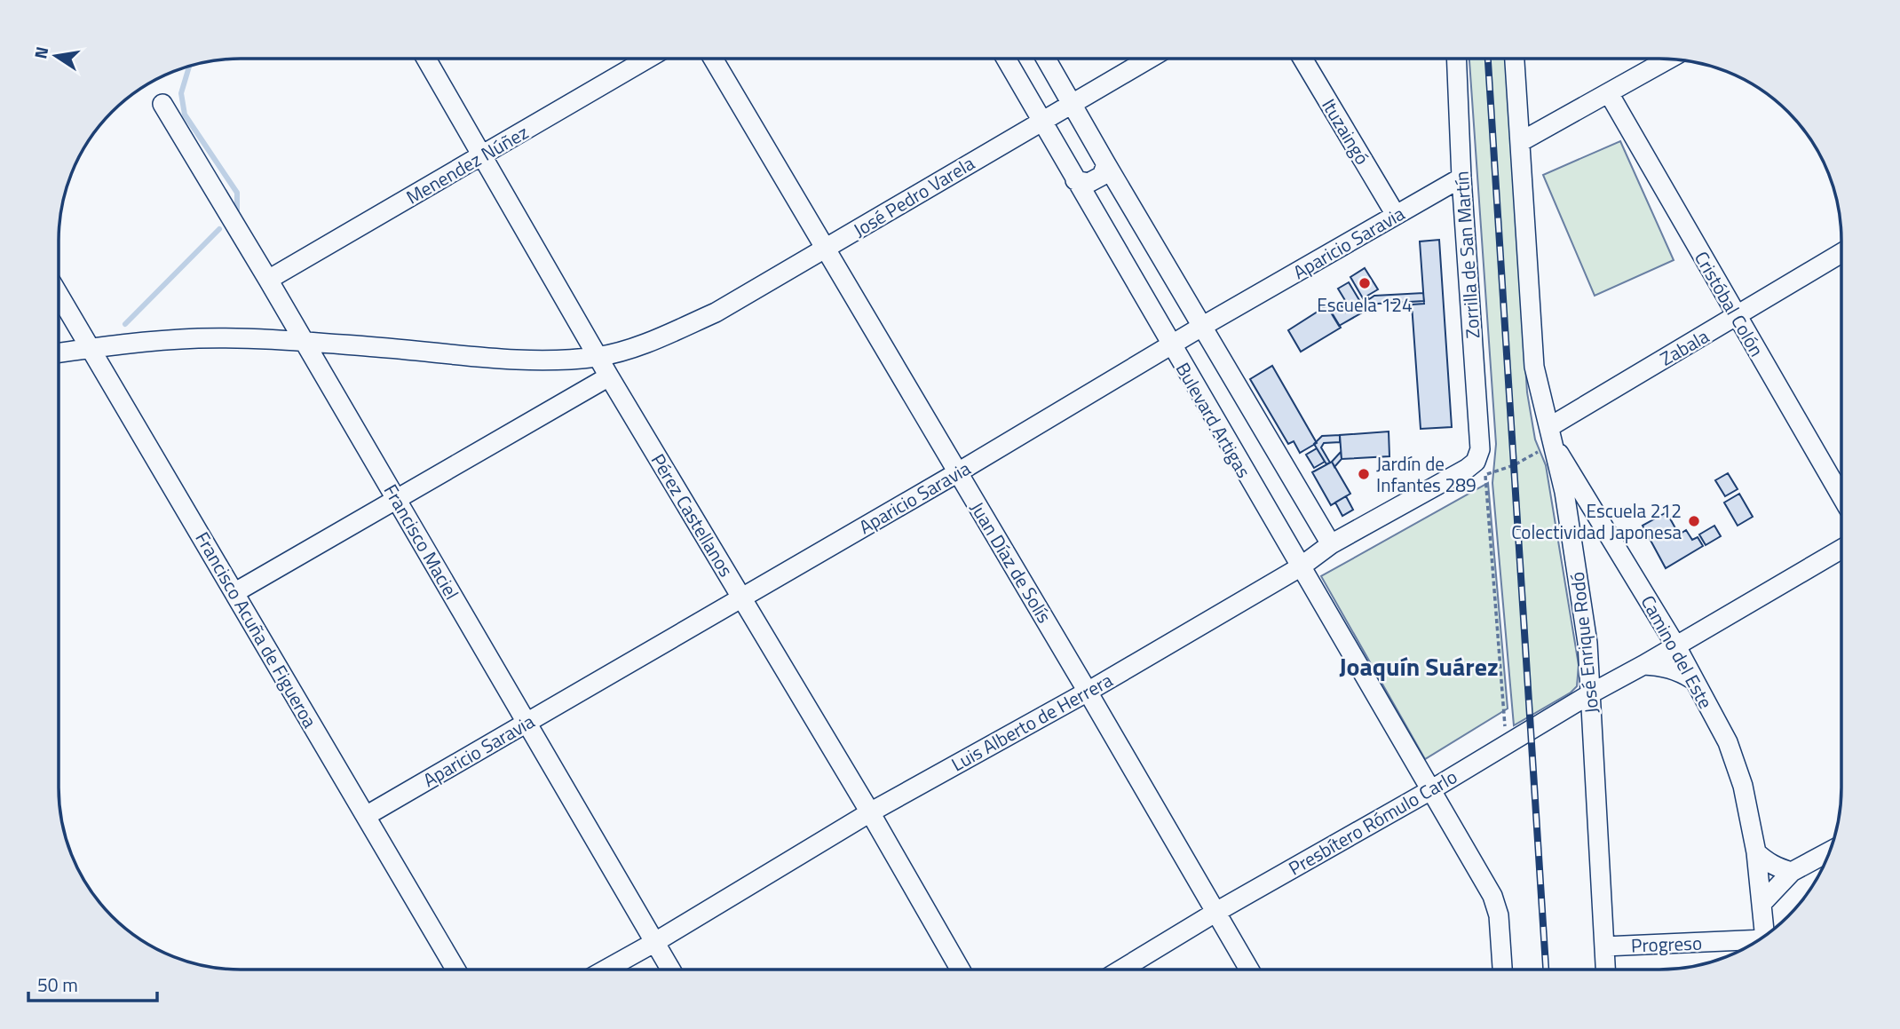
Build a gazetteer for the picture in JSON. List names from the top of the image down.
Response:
{
  "streets": {
    "street": [
      "Ituzaingó",
      "Menendez Núñez",
      "José Pedro Varela",
      "Aparicio Saravia",
      "Zorrilla de San Martín",
      "Cristóbal Colón",
      "Zabala",
      "Bulevard Artigas",
      "Pérez Castellanos",
      "Francisco Maciel",
      "Juan Díaz de Solís",
      "Francisco Acuña de Figueroa",
      "José Enrique Rodó",
      "Camino del Este",
      "Luis Alberto de Herrera",
      "Presbítero Rómulo Carlo",
      "Progreso"
    ]
  },
  "crossings": [
    ["Ituzaingó", "Aparicio Saravia"],
    ["Menendez Núñez", "Pérez Castellanos"],
    ["Menendez Núñez", "Francisco Maciel"],
    ["José Pedro Varela", "Bulevard Artigas"],
    ["José Pedro Varela", "Pérez Castellanos"],
    ["José Pedro Varela", "Francisco Maciel"],
    ["José Pedro Varela", "Juan Díaz de Solís"],
    ["José Pedro Varela", "Francisco Acuña de Figueroa"],
    ["Aparicio Saravia", "Zorrilla de San Martín"],
    ["Aparicio Saravia", "Bulevard Artigas"],
    ["Aparicio Saravia", "Pérez Castellanos"],
    ["Aparicio Saravia", "Francisco Maciel"],
    ["Aparicio Saravia", "Juan Díaz de Solís"],
    ["Aparicio Saravia", "Francisco Acuña de Figueroa"],
    ["Zorrilla de San Martín", "Luis Alberto de Herrera"],
    ["Cristóbal Colón", "Zabala"],
    ["Zabala", "José Enrique Rodó"],
    ["Zabala", "Camino del Este"],
    ["Bulevard Artigas", "Luis Alberto de Herrera"],
    ["Bulevard Artigas", "Presbítero Rómulo Carlo"],
    ["Pérez Castellanos", "Luis Alberto de Herrera"],
    ["Francisco Maciel", "Luis Alberto de Herrera"],
    ["Juan Díaz de Solís", "Luis Alberto de Herrera"],
    ["Juan Díaz de Solís", "Presbítero Rómulo Carlo"],
    ["José Enrique Rodó", "Camino del Este"],
    ["José Enrique Rodó", "Presbítero Rómulo Carlo"],
    ["José Enrique Rodó", "Progreso"],
    ["Camino del Este", "Presbítero Rómulo Carlo"]
  ],
  "districts": ["Joaquín Suárez"],
  "places": ["Escuela 124", "Jardín de Infantes 289", "Escuela 212 Colectividad Japonesa"],
  "scale_bar": "50 m",
  "north": "left"
}
